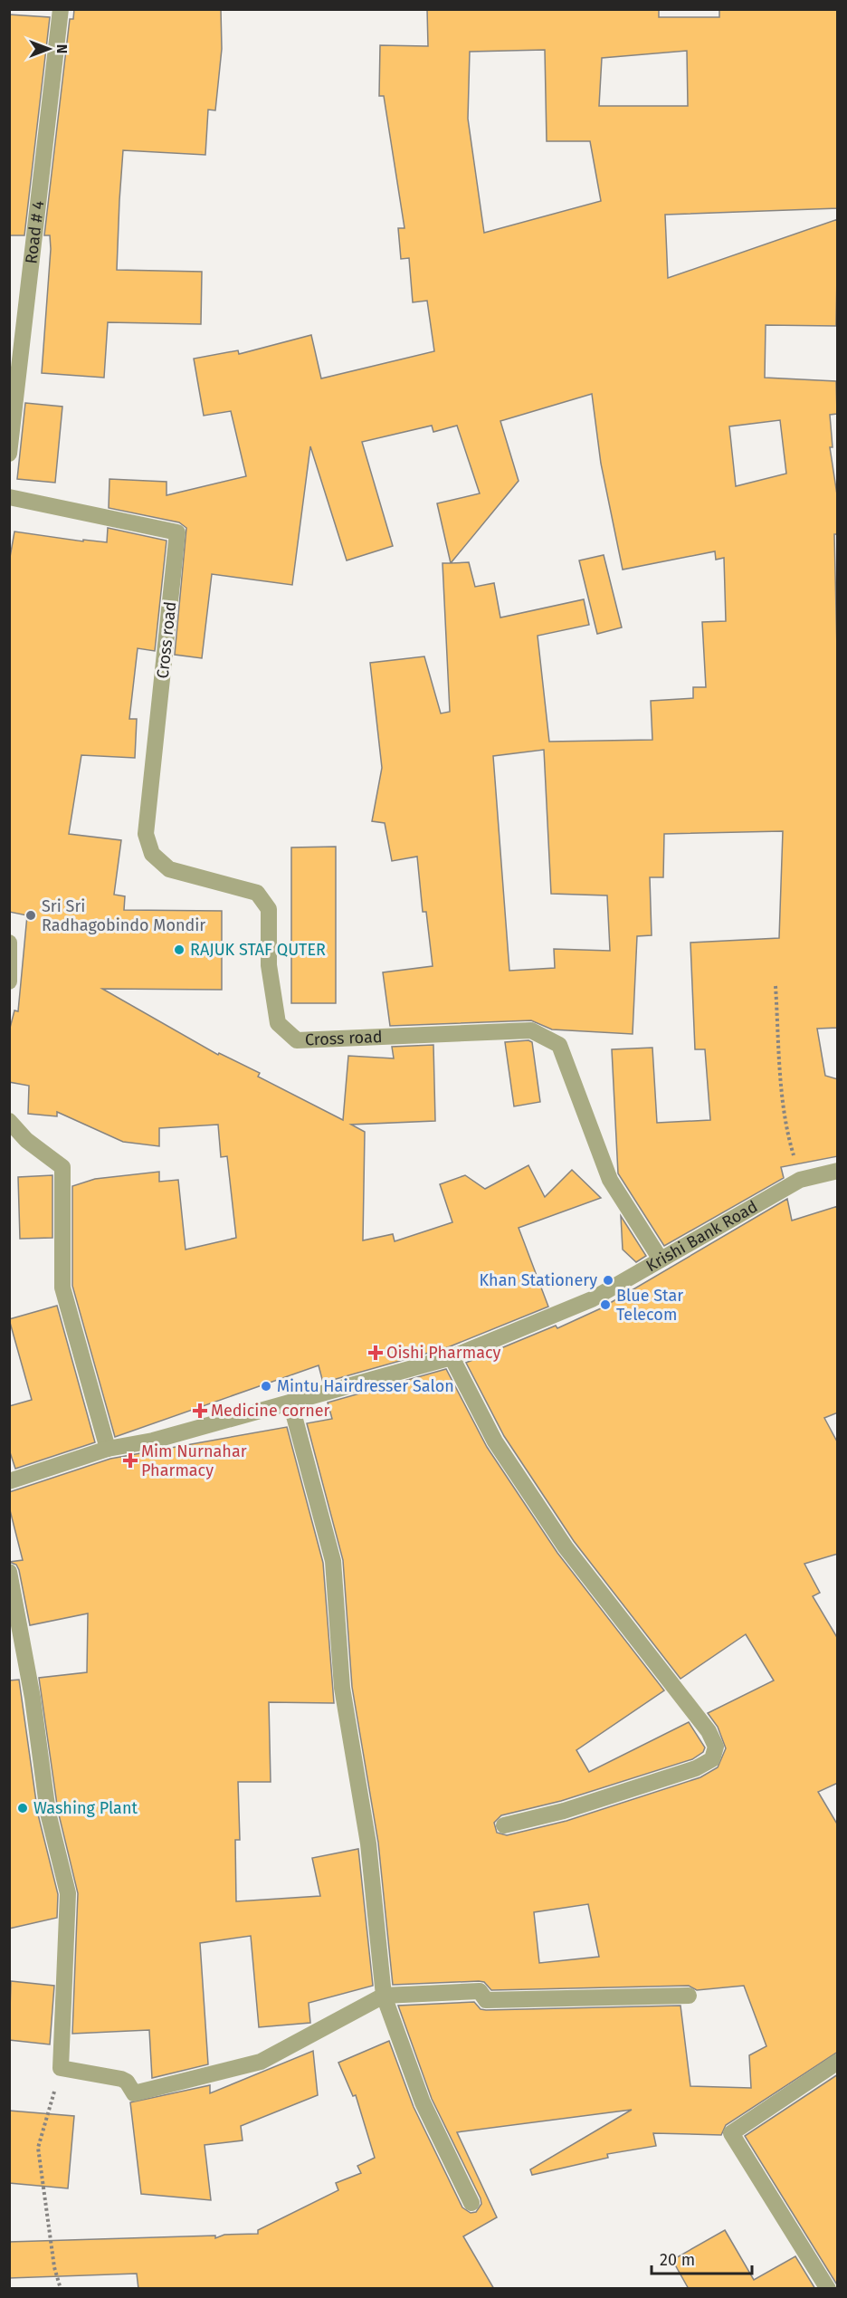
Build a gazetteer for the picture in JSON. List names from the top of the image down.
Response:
{
  "streets": {
    "street": ["Road # 4", "Cross road", "Krishi Bank Road"]
  },
  "crossings": [
    ["Cross road", "Krishi Bank Road"]
  ],
  "places": {
    "other": [
      "Sri Sri Radhagobindo Mondir",
      "RAJUK STAF QUTER",
      "Khan Stationery",
      "Blue Star Telecom",
      "Mintu Hairdresser Salon",
      "Washing Plant"
    ],
    "health": ["Oishi Pharmacy", "Medicine corner", "Mim Nurnahar Pharmacy"]
  },
  "scale_bar": "20 m",
  "north": "right"
}
